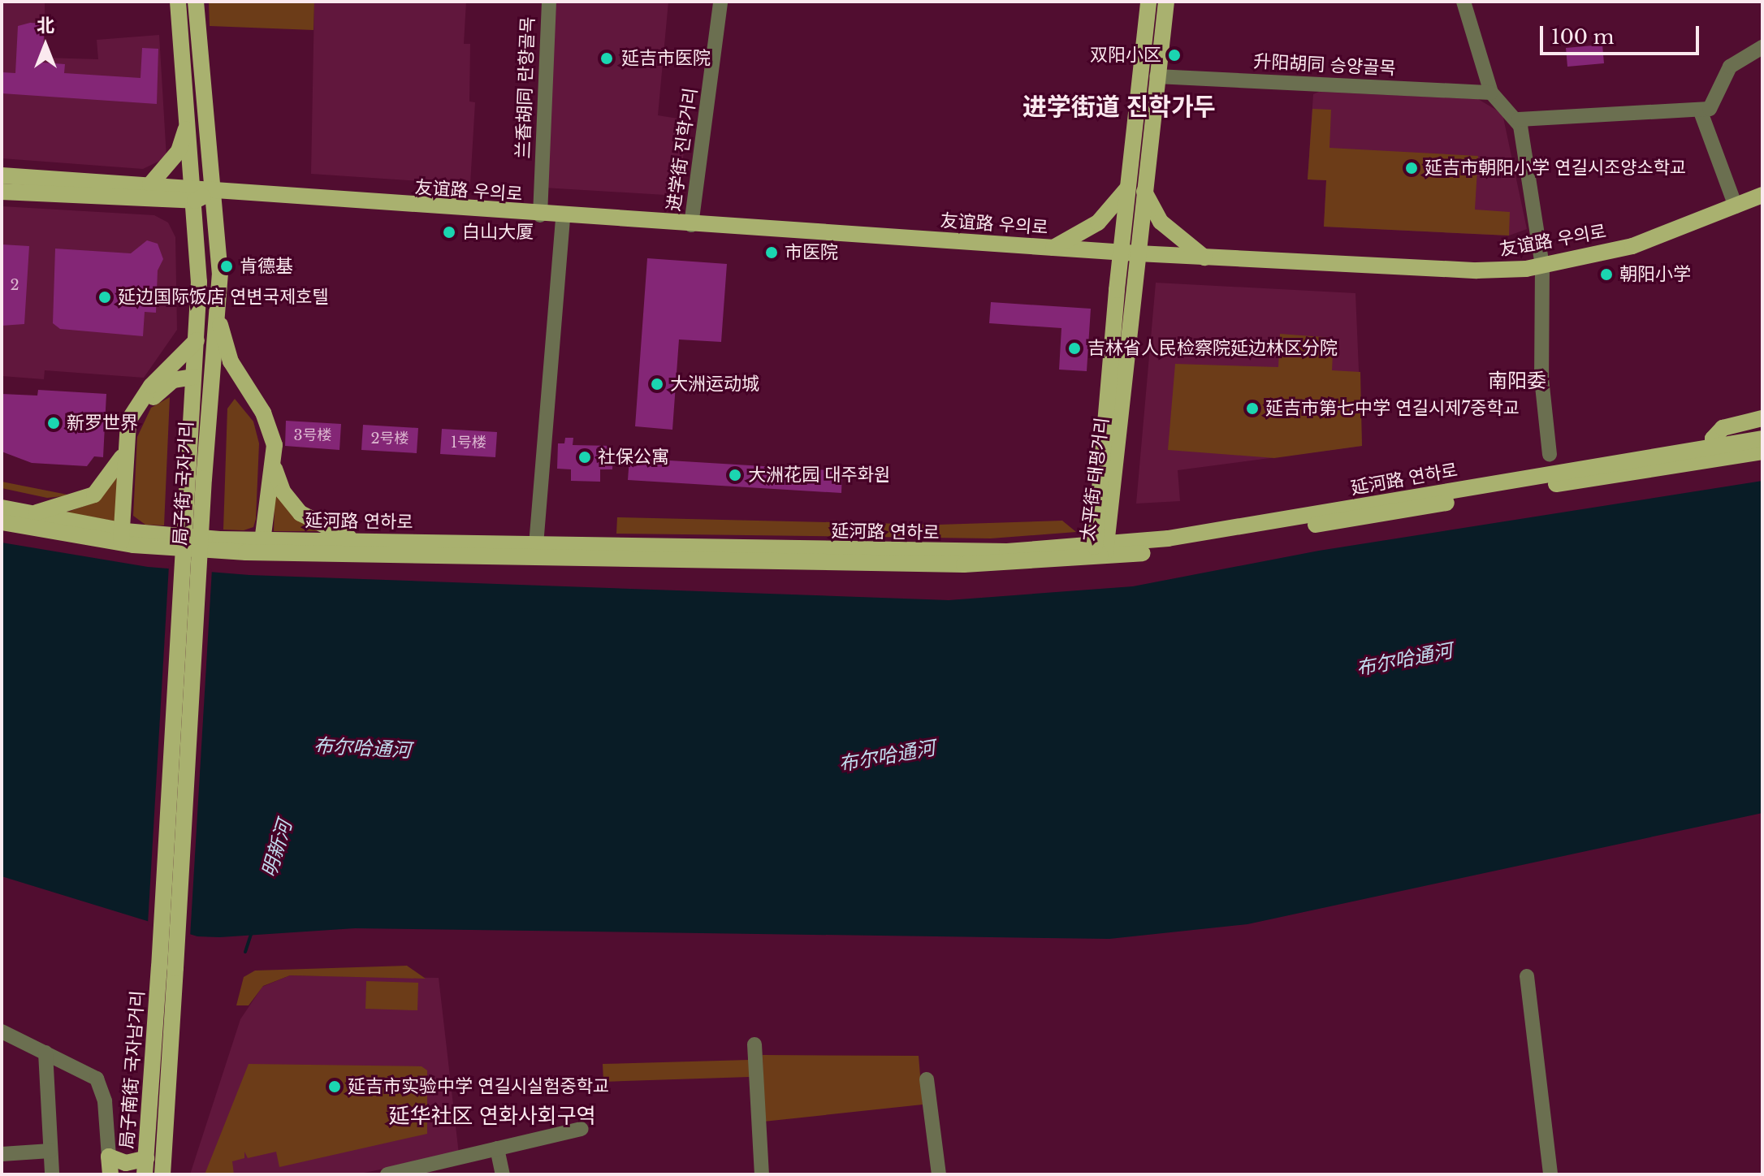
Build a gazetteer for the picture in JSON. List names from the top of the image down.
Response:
{
  "streets": {
    "main road": [
      "友谊路 우의로",
      "太平街 태평거리",
      "延河路 연하로",
      "局子街 국자거리",
      "局子南街 국자남거리"
    ],
    "street": ["升阳胡同 승양골목", "兰香胡同 란향골목", "进学街 진학거리"]
  },
  "crossings": [
    ["升阳胡同 승양골목", "太平街 태평거리"],
    ["兰香胡同 란향골목", "友谊路 우의로"],
    ["进学街 진학거리", "友谊路 우의로"],
    ["友谊路 우의로", "太平街 태평거리"],
    ["友谊路 우의로", "局子街 국자거리"],
    ["太平街 태평거리", "延河路 연하로"],
    ["局子街 국자거리", "局子南街 국자남거리"]
  ],
  "districts": ["进学街道 진학가두", "南阳委", "延华社区 연화사회구역"],
  "water": ["布尔哈通河", "明新河"],
  "places": [
    "双阳小区",
    "延吉市医院",
    "延吉市朝阳小学 연길시조양소학교",
    "白山大厦",
    "市医院",
    "肯德基",
    "朝阳小学",
    "延边国际饭店 연변국제호텔",
    "吉林省人民检察院延边林区分院",
    "大洲运动城",
    "延吉市第七中学 연길시제7중학교",
    "新罗世界",
    "社保公寓",
    "大洲花园 대주화원",
    "延吉市实验中学 연길시실험중학교"
  ],
  "house_numbers": [
    "2",
    "3号楼",
    "2号楼",
    "1号楼"
  ],
  "scale_bar": "100 m",
  "north": "top"
}
